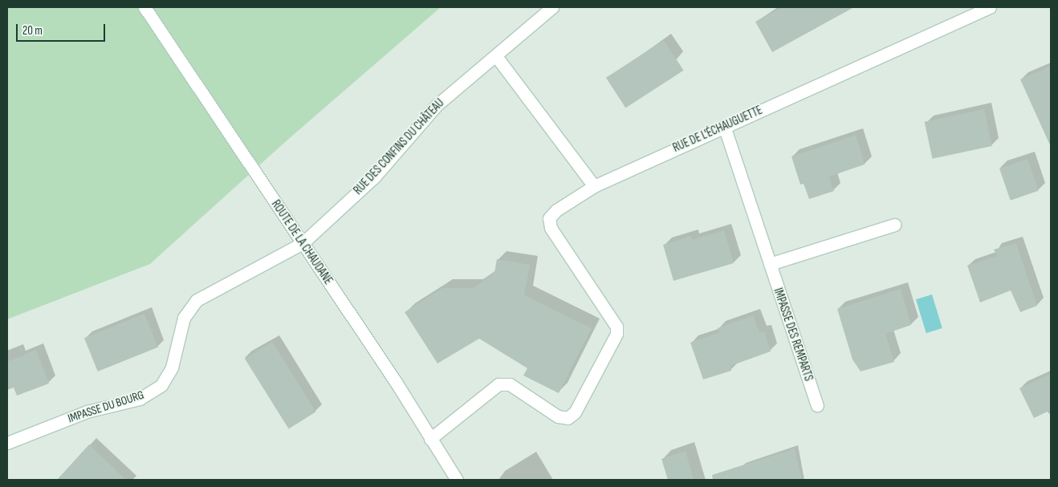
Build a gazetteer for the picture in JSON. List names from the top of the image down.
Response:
{
  "streets": {
    "street": [
      "RUE DE L'ÉCHAUGUETTE",
      "RUE DES CONFINS DU CHÂTEAU",
      "ROUTE DE LA CHAUDANE",
      "IMPASSE DES REMPARTS",
      "IMPASSE DU BOURG"
    ]
  },
  "crossings": [
    ["RUE DE L'ÉCHAUGUETTE", "ROUTE DE LA CHAUDANE"],
    ["RUE DE L'ÉCHAUGUETTE", "IMPASSE DES REMPARTS"],
    ["RUE DES CONFINS DU CHÂTEAU", "ROUTE DE LA CHAUDANE"],
    ["RUE DES CONFINS DU CHÂTEAU", "IMPASSE DU BOURG"],
    ["ROUTE DE LA CHAUDANE", "IMPASSE DU BOURG"]
  ],
  "scale_bar": "20 m"
}
